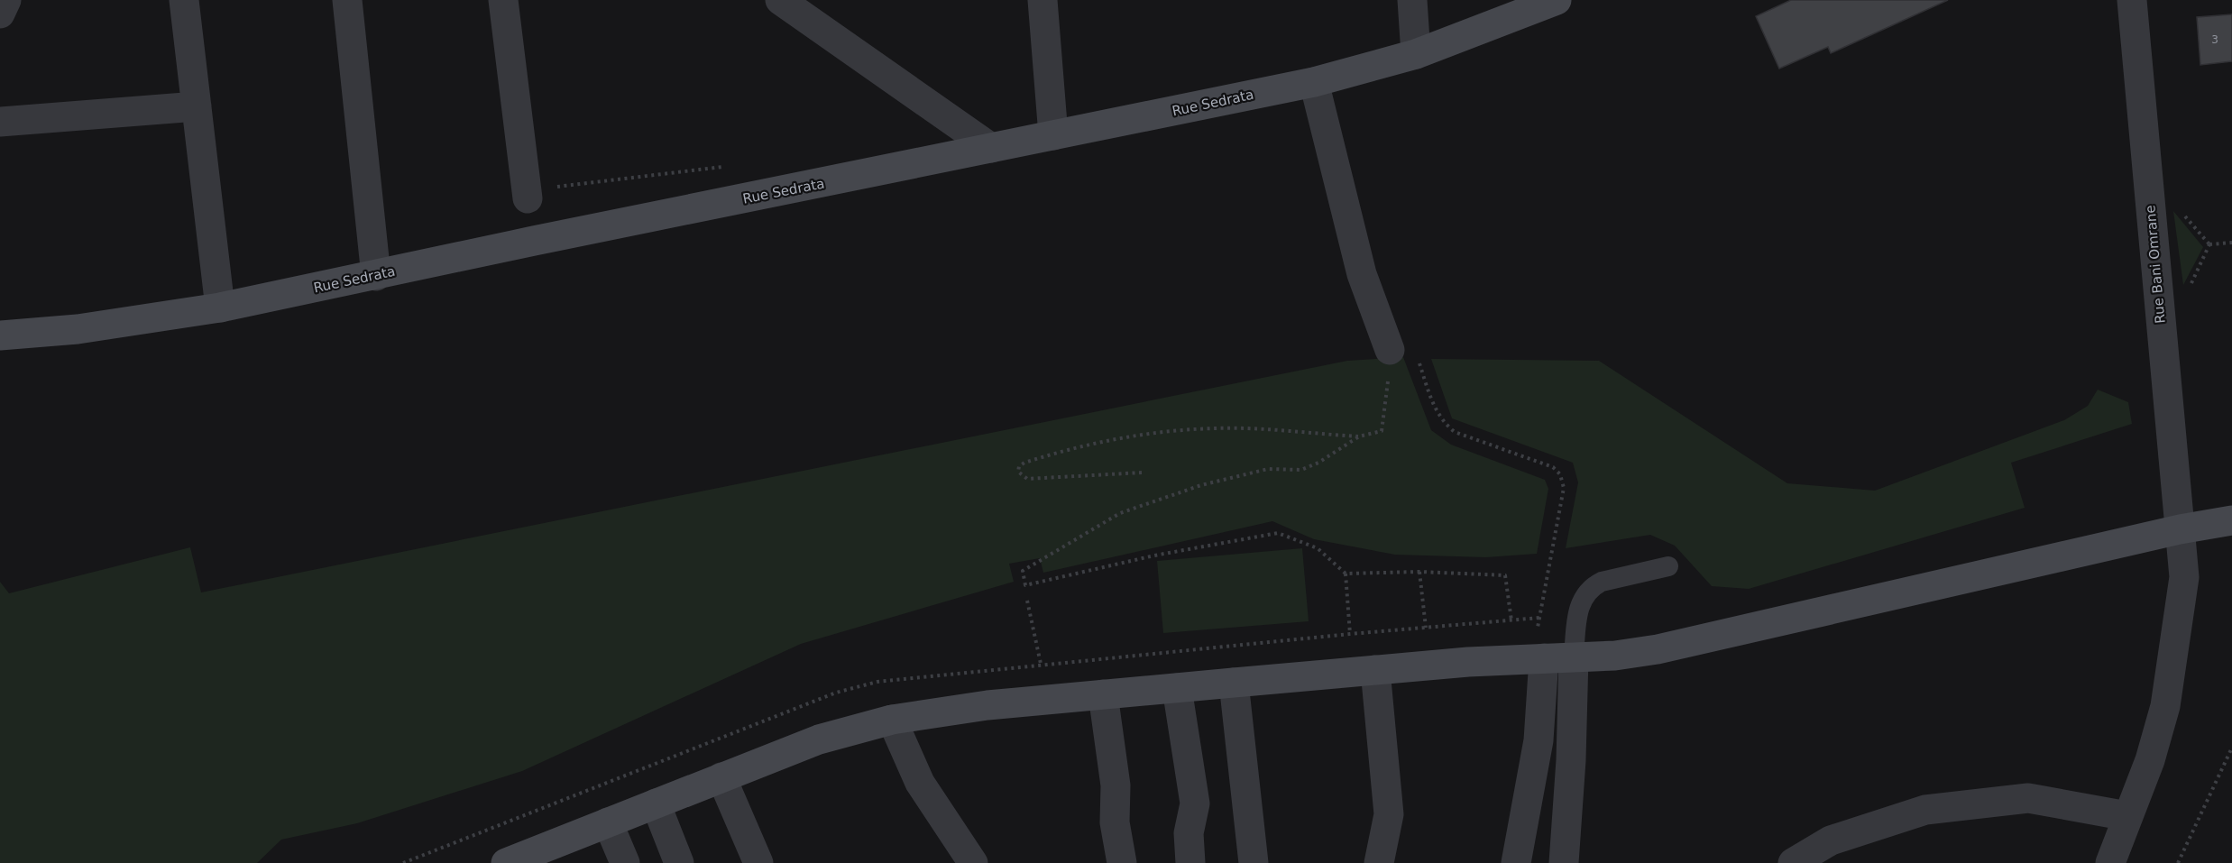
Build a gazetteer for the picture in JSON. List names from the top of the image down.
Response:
{
  "streets": {
    "street": ["Rue Sedrata", "Rue Bani Omrane"]
  },
  "house_numbers": ["3"]
}
